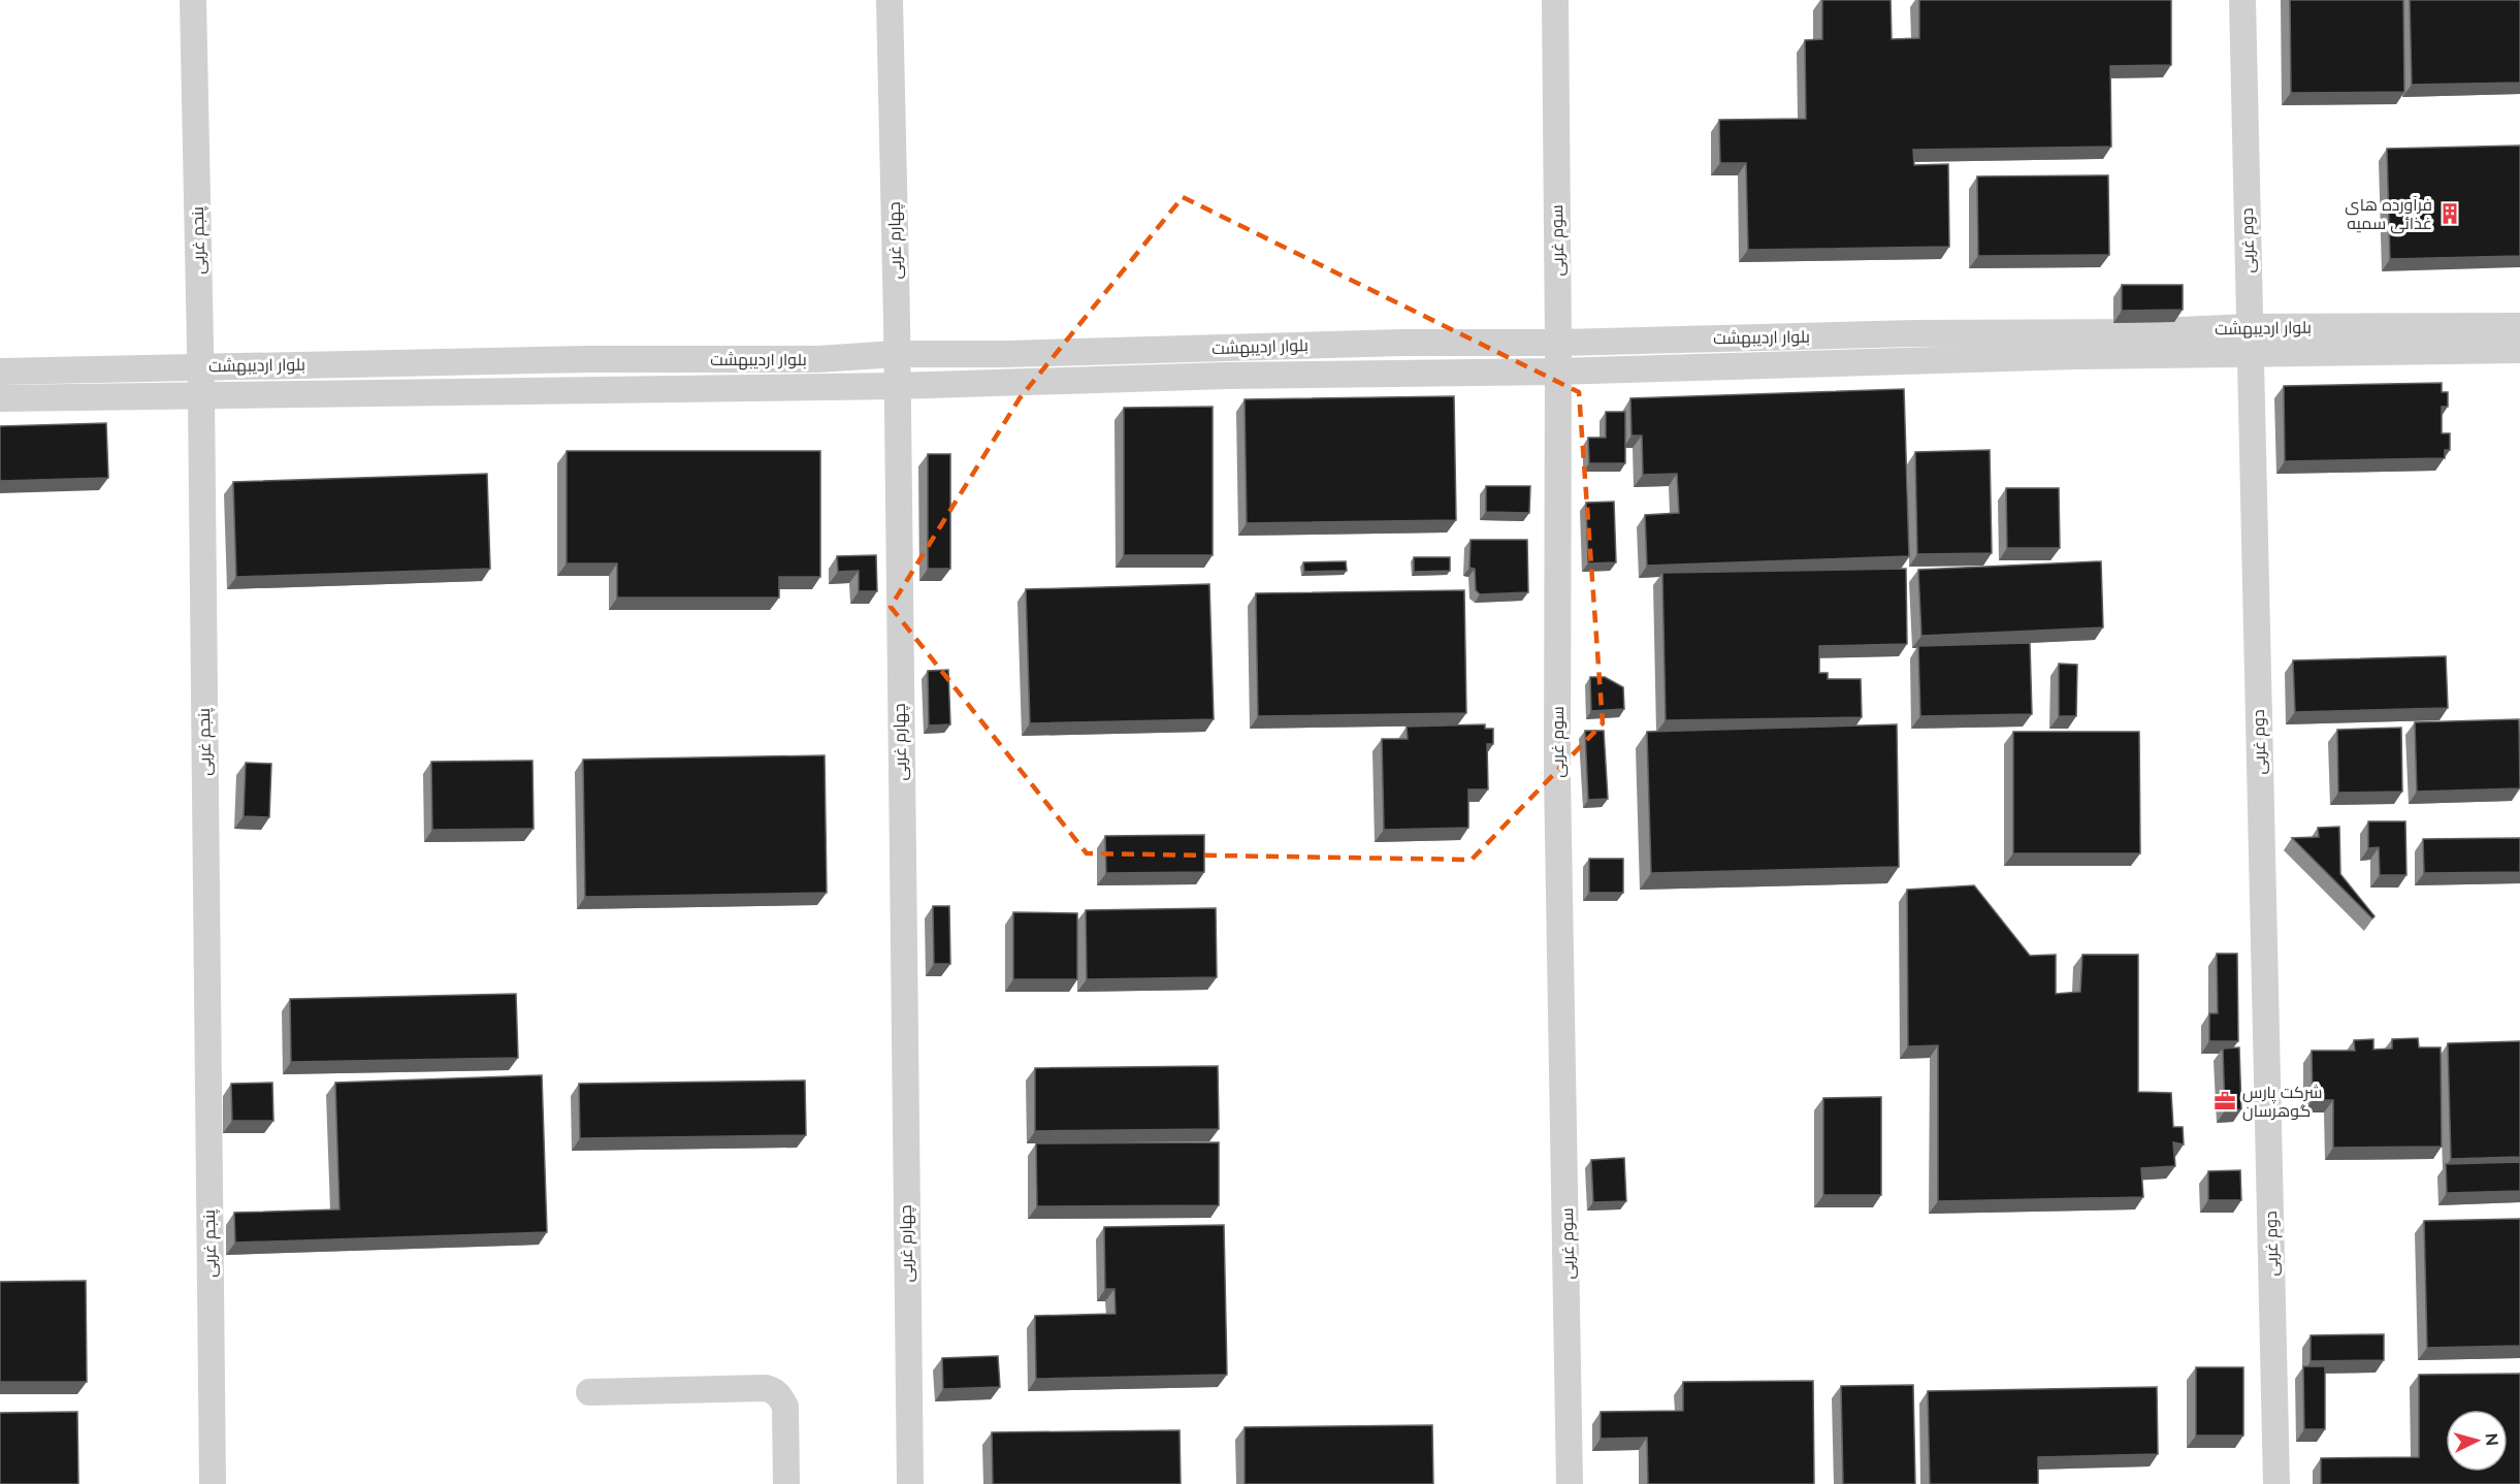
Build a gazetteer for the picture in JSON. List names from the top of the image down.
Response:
{
  "streets": {
    "street": [
      "پنجم غربی",
      "چهارم غربی",
      "سوم غربی",
      "دوم غربی",
      "بلوار اردیبهشت"
    ]
  },
  "crossings": [
    ["پنجم غربی", "بلوار اردیبهشت"],
    ["چهارم غربی", "بلوار اردیبهشت"],
    ["سوم غربی", "بلوار اردیبهشت"],
    ["دوم غربی", "بلوار اردیبهشت"]
  ],
  "places": {
    "building": ["فرآورده های غذائی سمیه"],
    "office": ["شرکت پارس گوهرسان"]
  },
  "north": "right"
}
